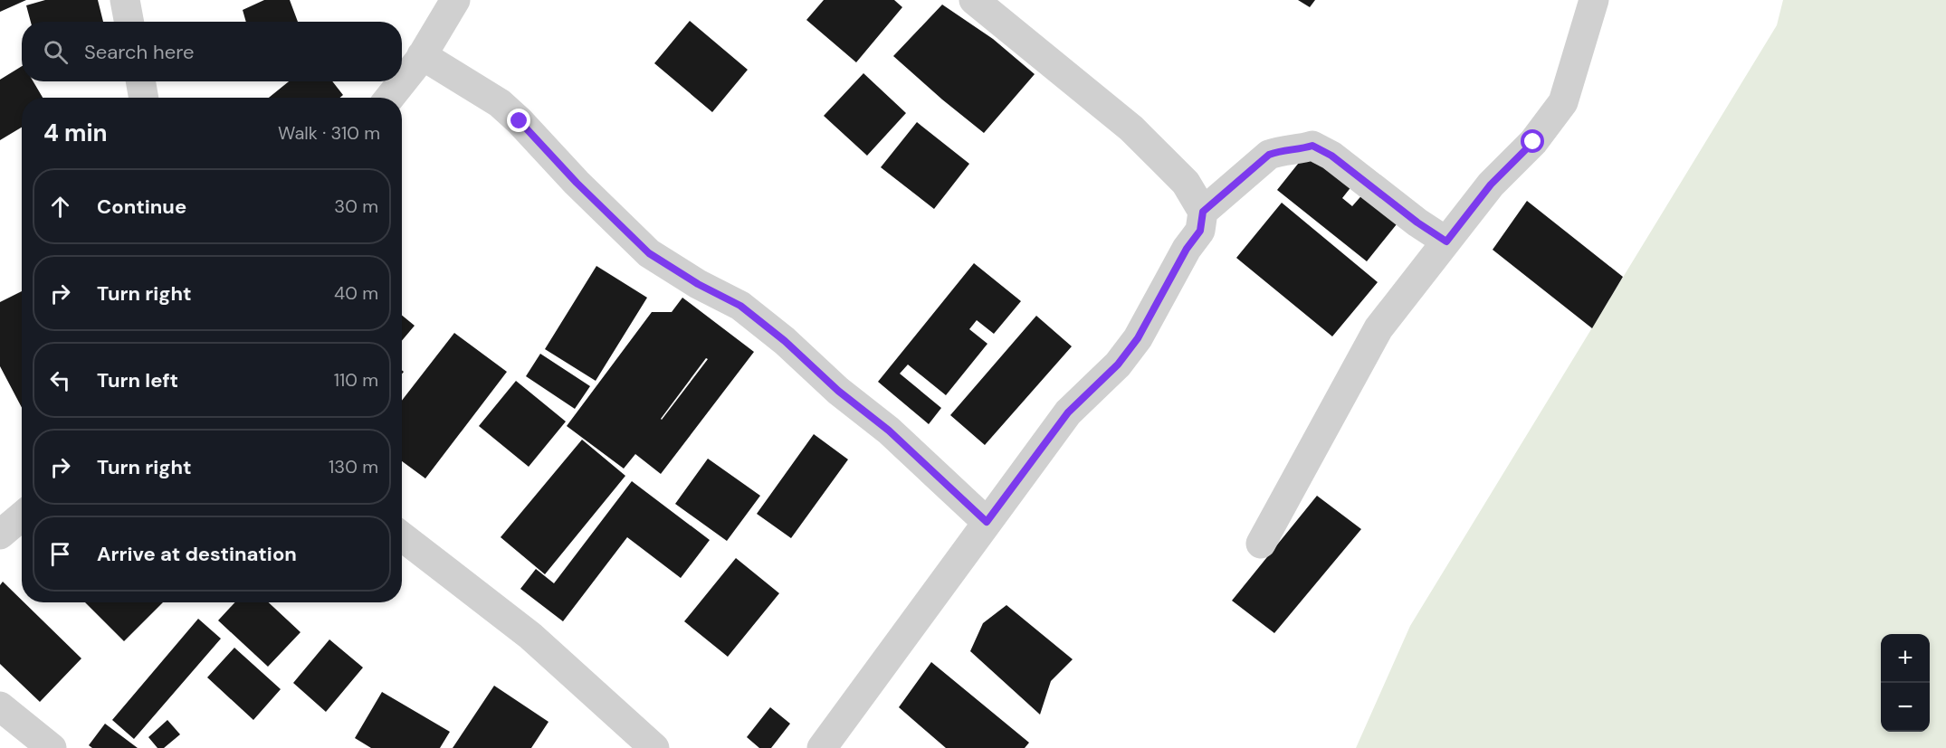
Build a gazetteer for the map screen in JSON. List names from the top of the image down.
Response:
{
  "page": {
    "search": "Search here",
    "heading": ["4 min", "Walk · 310 m"],
    "list": [
      ["Continue", "30 m"],
      ["Turn right", "40 m"],
      ["Turn left", "110 m"],
      ["Turn right", "130 m"],
      "Arrive at destination"
    ],
    "map_buttons": ["+", "−"]
  }
}
